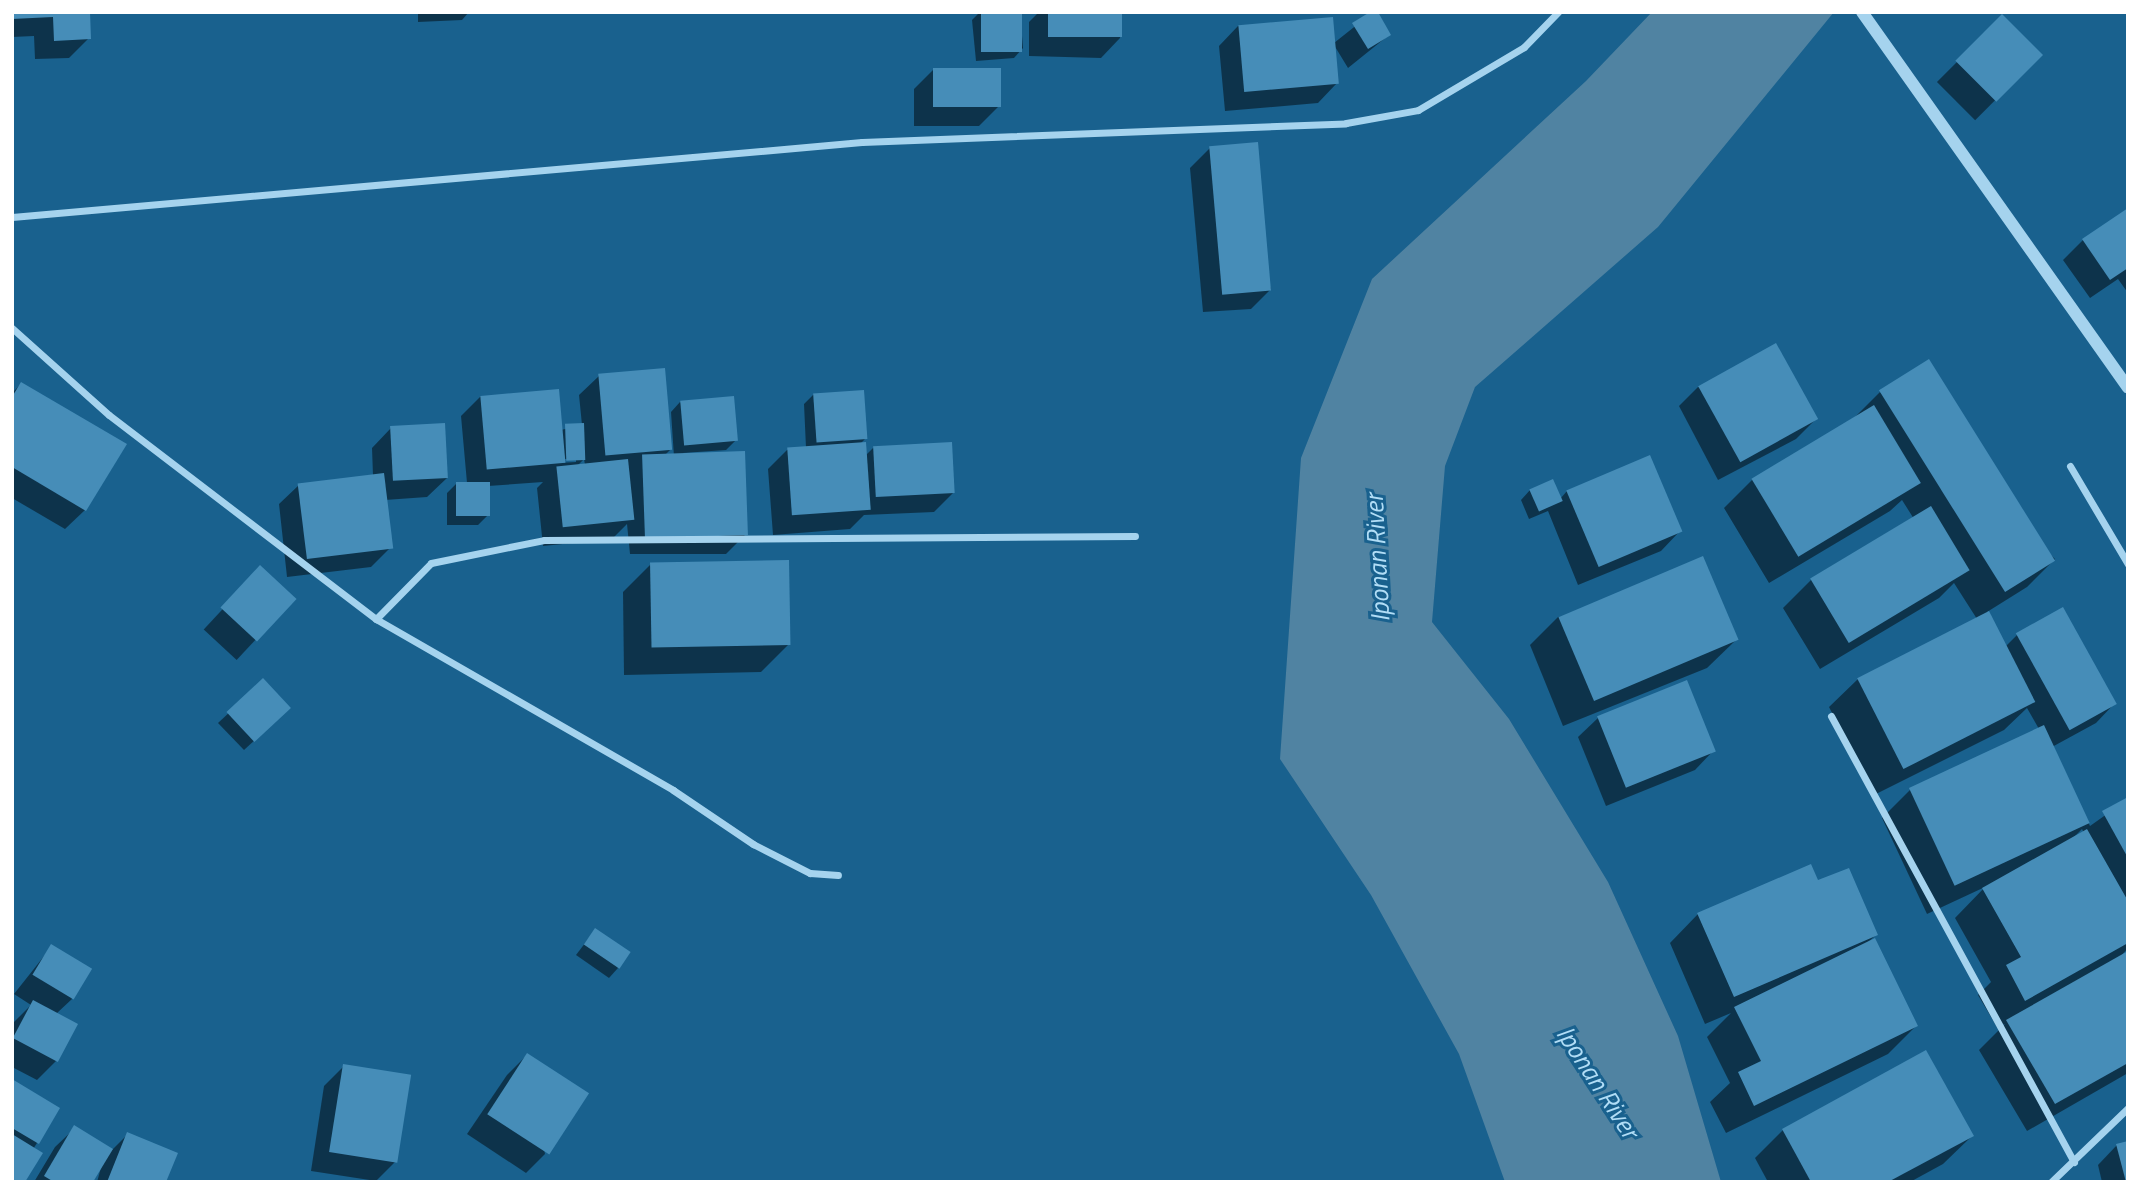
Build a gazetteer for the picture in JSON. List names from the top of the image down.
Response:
{
  "water": ["Iponan River"]
}
